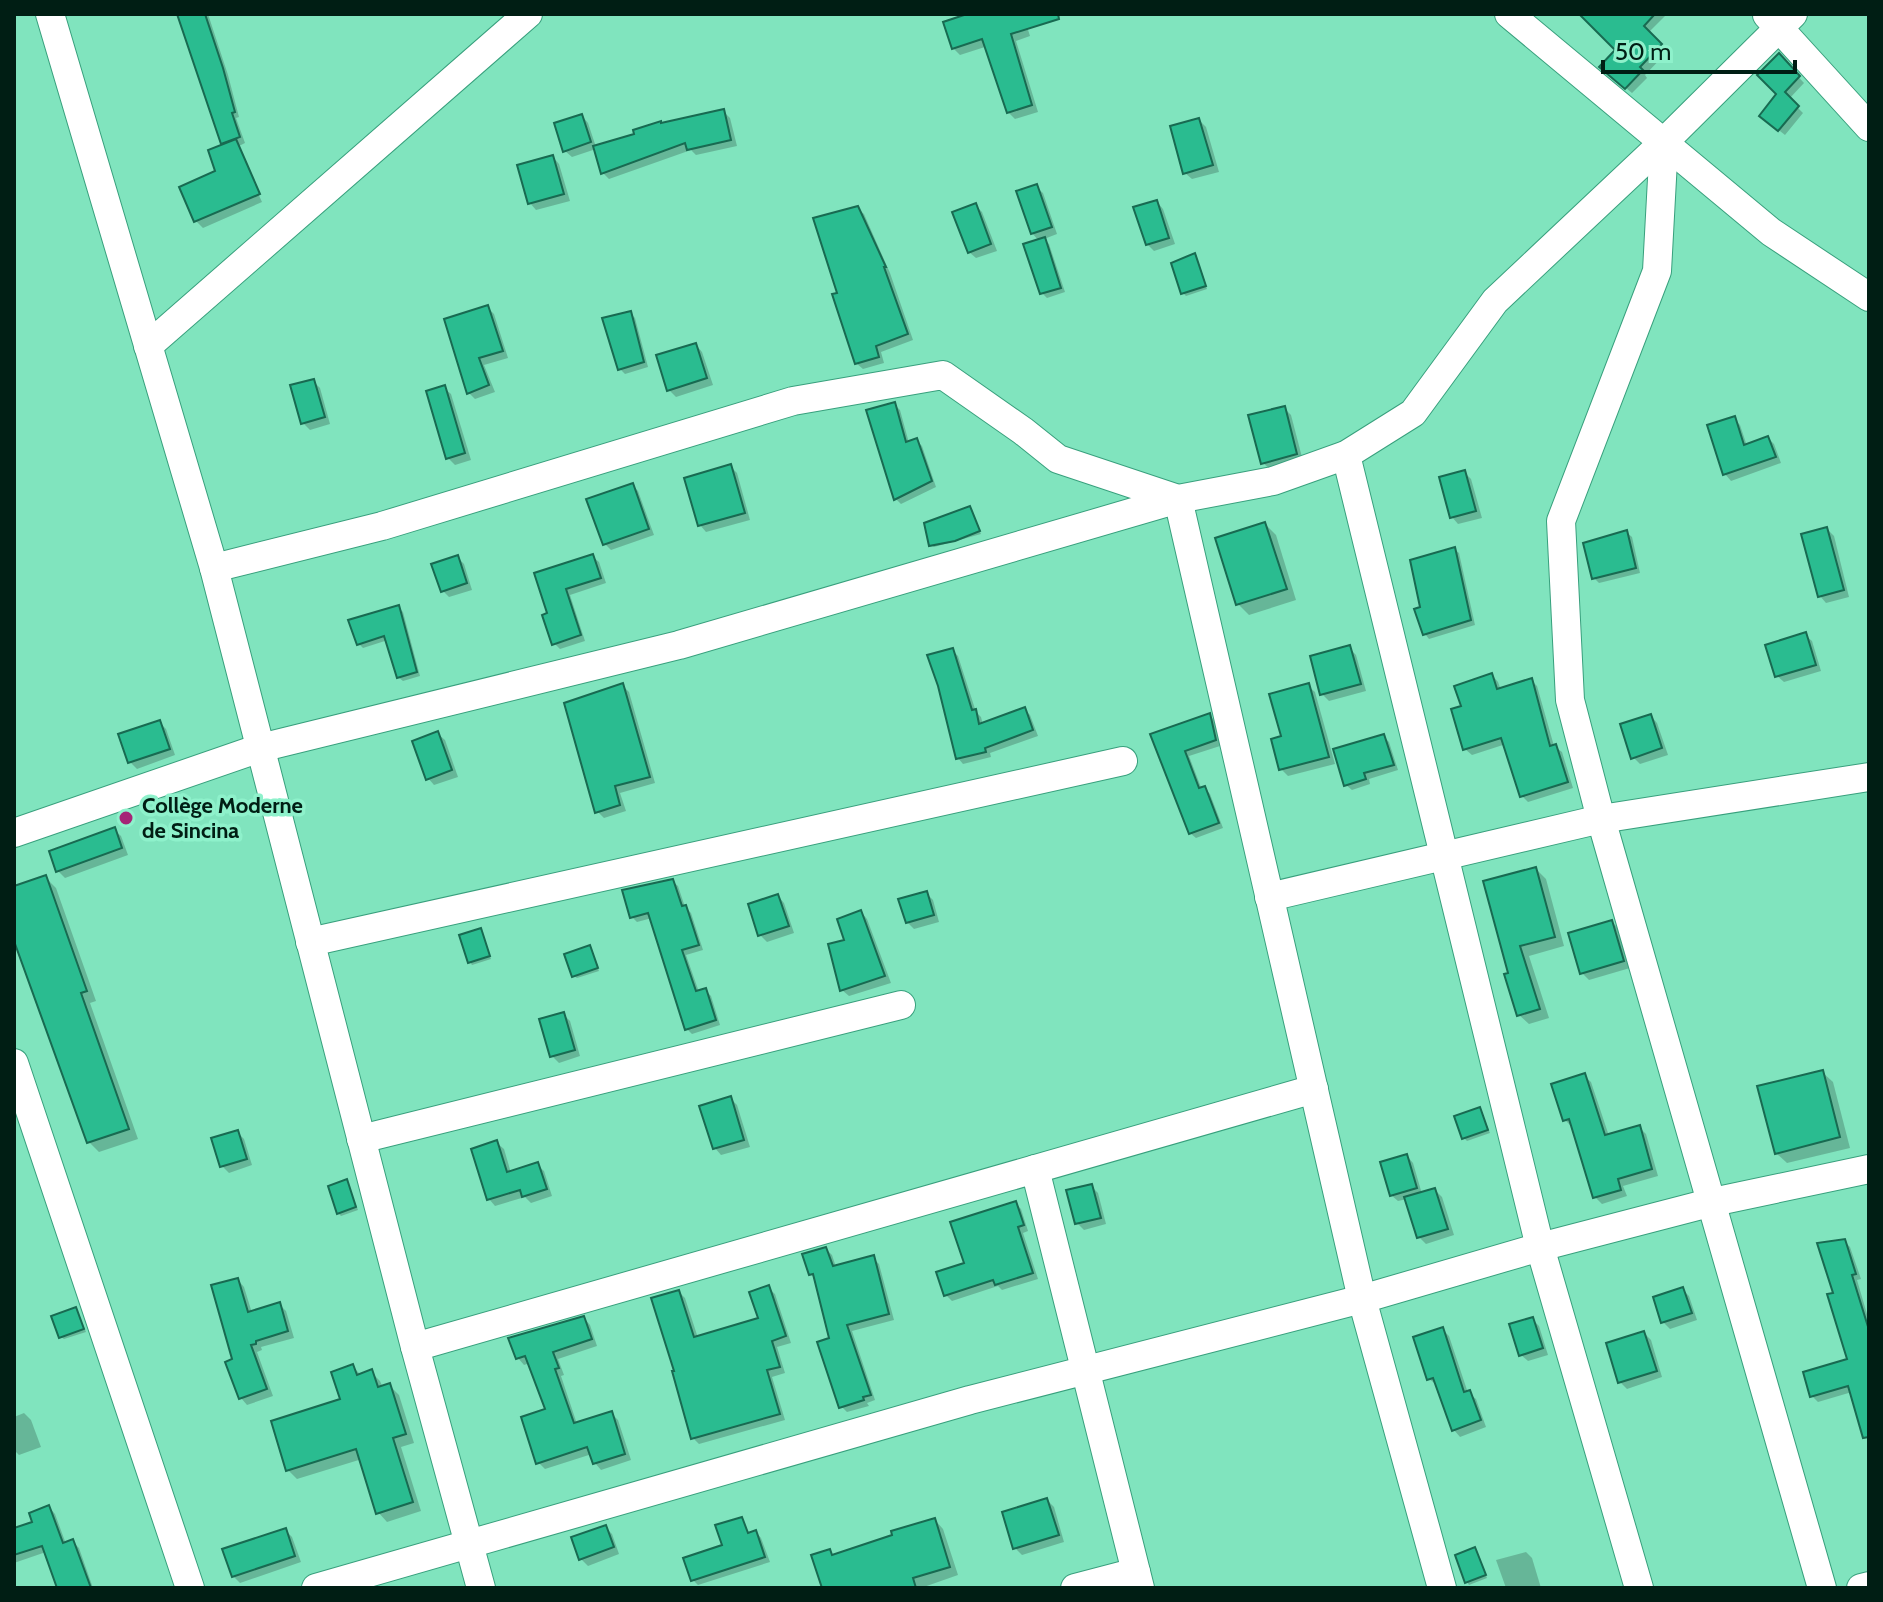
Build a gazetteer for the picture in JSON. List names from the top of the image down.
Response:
{
  "places": ["Collège Moderne de Sincina"],
  "scale_bar": "50 m"
}
